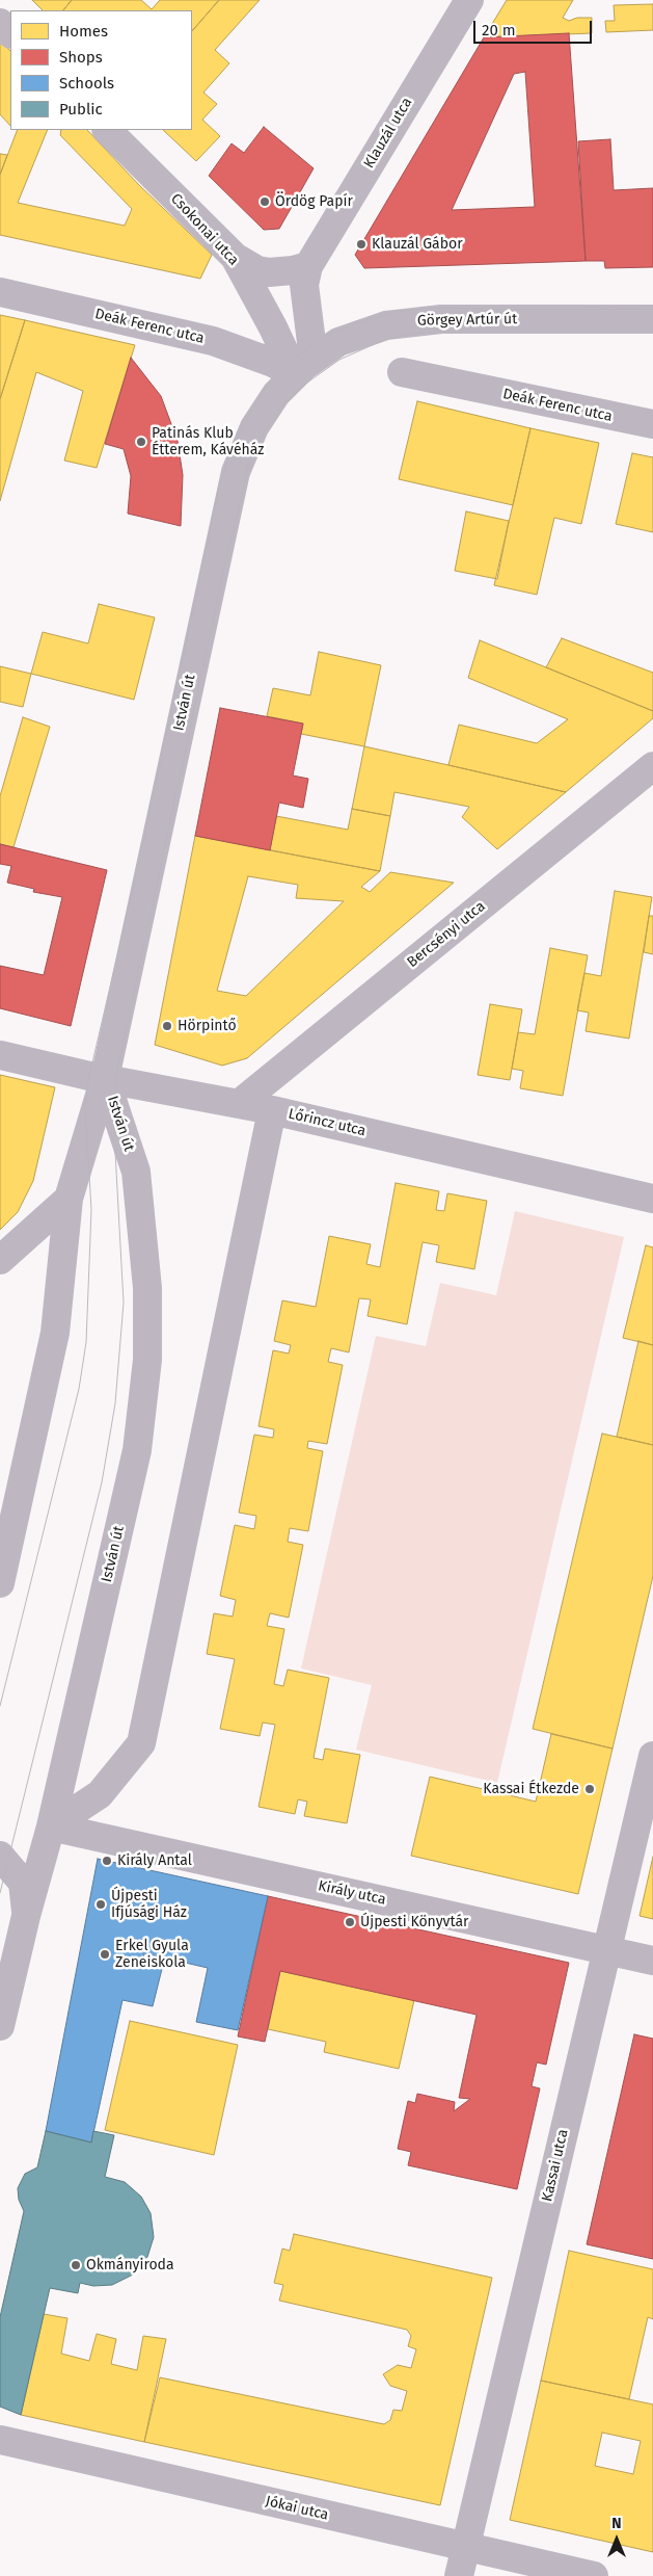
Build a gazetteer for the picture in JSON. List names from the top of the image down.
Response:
{
  "streets": {
    "street": [
      "Klauzál utca",
      "Csokonai utca",
      "Görgey Artúr út",
      "Deák Ferenc utca",
      "István út",
      "Bercsényi utca",
      "Lőrincz utca",
      "Király utca",
      "Kassai utca",
      "Jókai utca"
    ]
  },
  "crossings": [
    ["Klauzál utca", "Csokonai utca"],
    ["Klauzál utca", "Görgey Artúr út"],
    ["Klauzál utca", "Deák Ferenc utca"],
    ["Klauzál utca", "István út"],
    ["Csokonai utca", "Görgey Artúr út"],
    ["Csokonai utca", "Deák Ferenc utca"],
    ["Csokonai utca", "István út"],
    ["Görgey Artúr út", "Deák Ferenc utca"],
    ["Görgey Artúr út", "István út"],
    ["Deák Ferenc utca", "István út"],
    ["István út", "Lőrincz utca"],
    ["István út", "Király utca"],
    ["Bercsényi utca", "Lőrincz utca"],
    ["Király utca", "Kassai utca"],
    ["Kassai utca", "Jókai utca"]
  ],
  "places": [
    "Ördög Papír",
    "Klauzál Gábor",
    "Patinás Klub Étterem, Kávéház",
    "Hörpintő",
    "Kassai Étkezde",
    "Király Antal",
    "Újpesti Ifjúsági Ház",
    "Újpesti Könyvtár",
    "Erkel Gyula Zeneiskola",
    "Okmányiroda"
  ],
  "legend": [
    "Homes",
    "Shops",
    "Schools",
    "Public"
  ],
  "scale_bar": "20 m",
  "north": "top"
}
